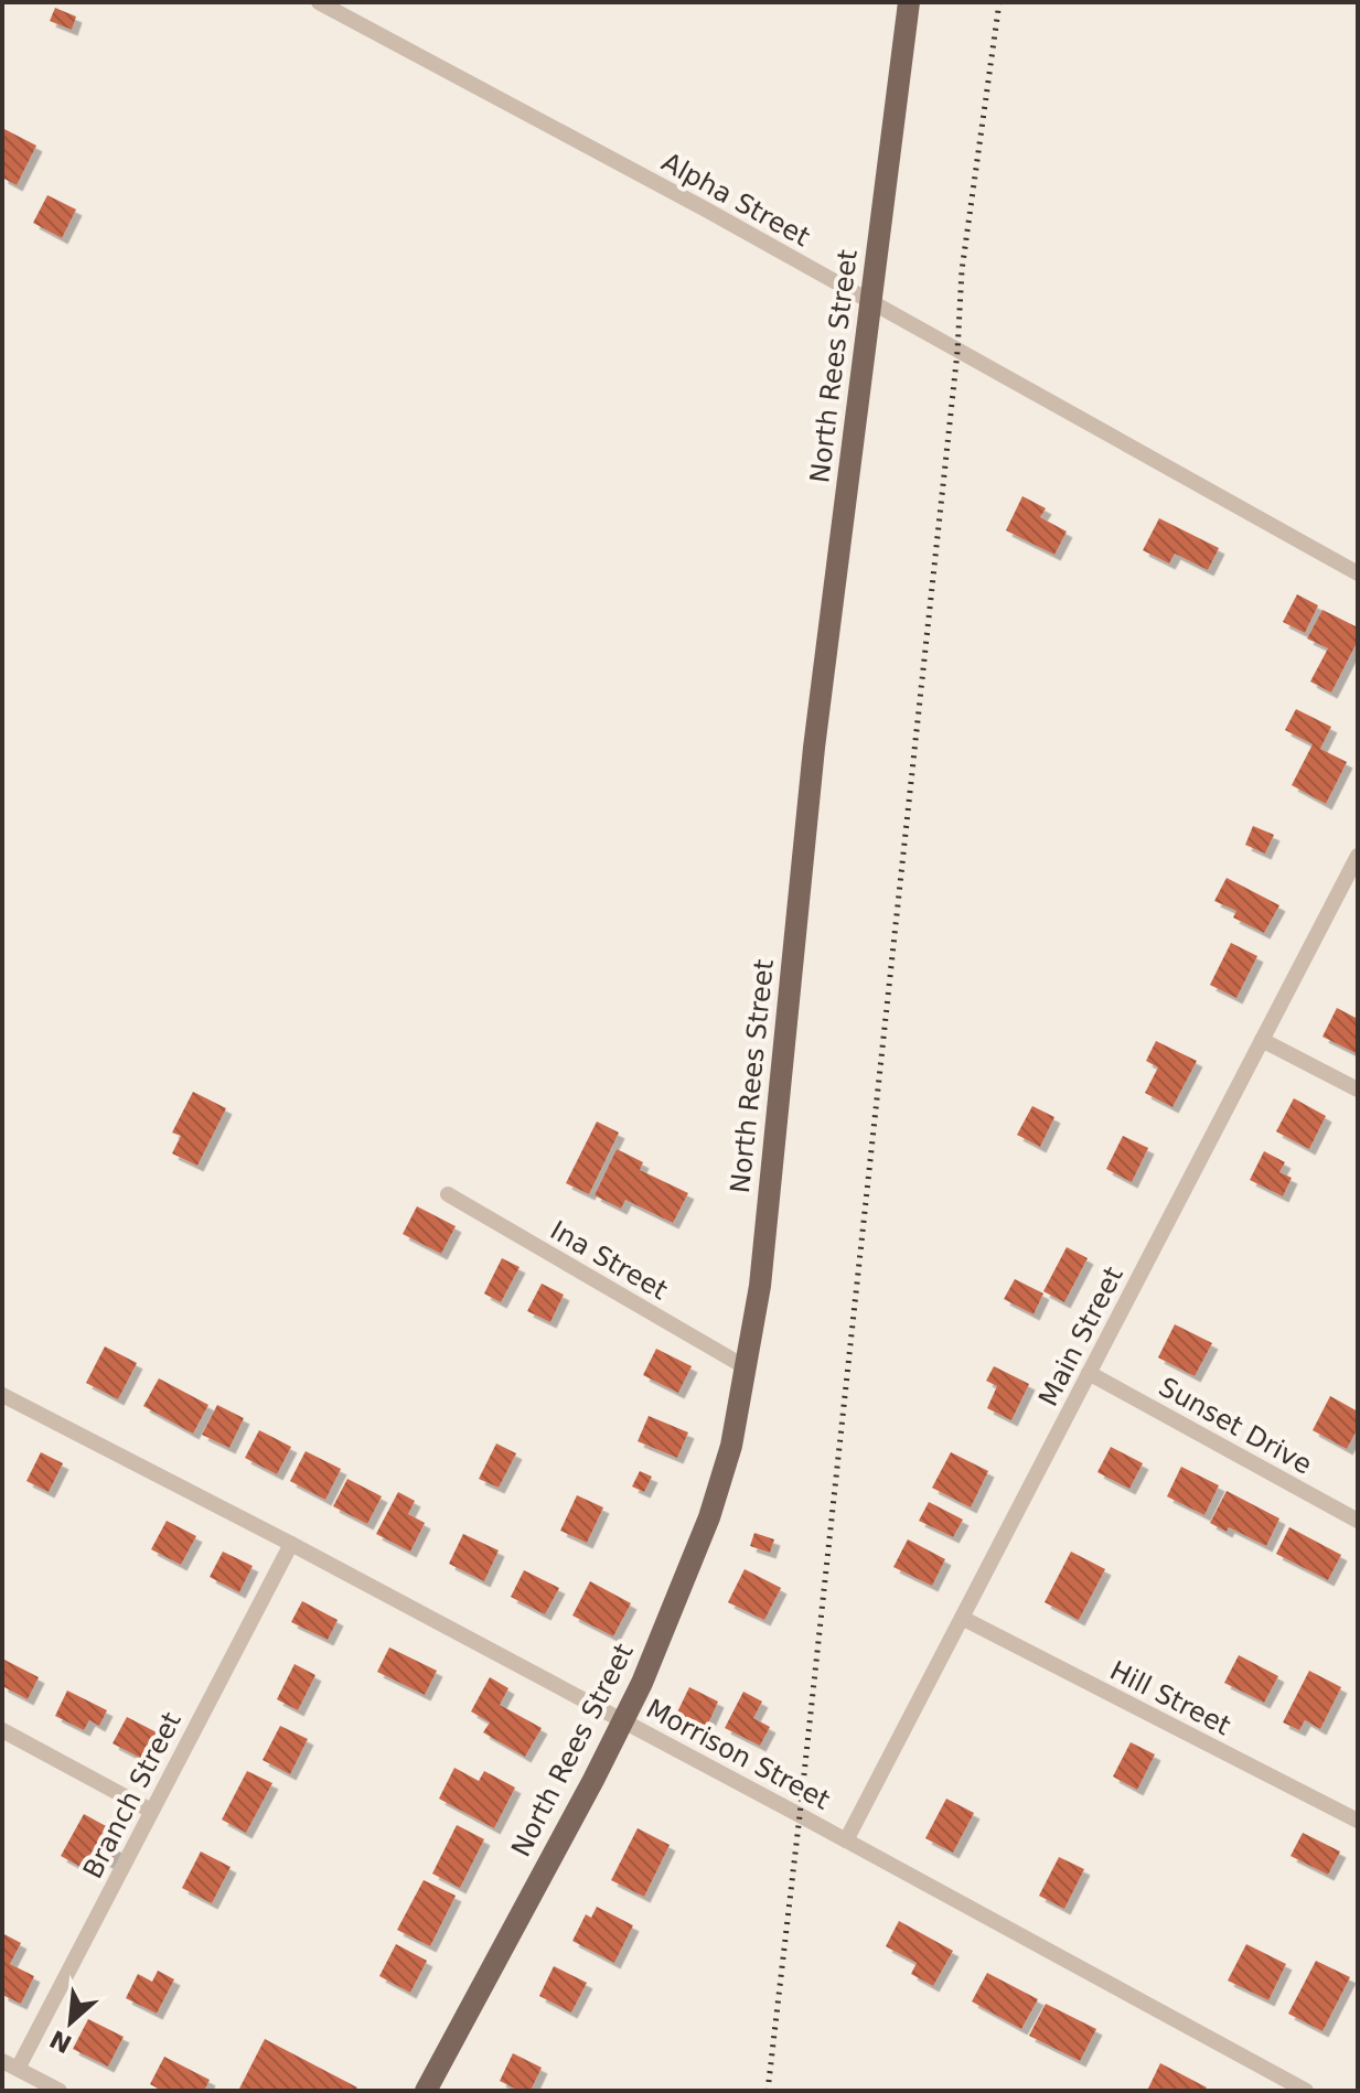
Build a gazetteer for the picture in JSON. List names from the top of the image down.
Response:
{
  "streets": {
    "main road": ["North Rees Street"],
    "street": [
      "Alpha Street",
      "Ina Street",
      "Main Street",
      "Sunset Drive",
      "Hill Street",
      "Morrison Street",
      "Branch Street"
    ]
  },
  "crossings": [
    ["Alpha Street", "North Rees Street"],
    ["North Rees Street", "Ina Street"],
    ["North Rees Street", "Morrison Street"],
    ["Main Street", "Sunset Drive"],
    ["Main Street", "Hill Street"],
    ["Main Street", "Morrison Street"],
    ["Morrison Street", "Branch Street"]
  ],
  "north": "bottom left"
}
